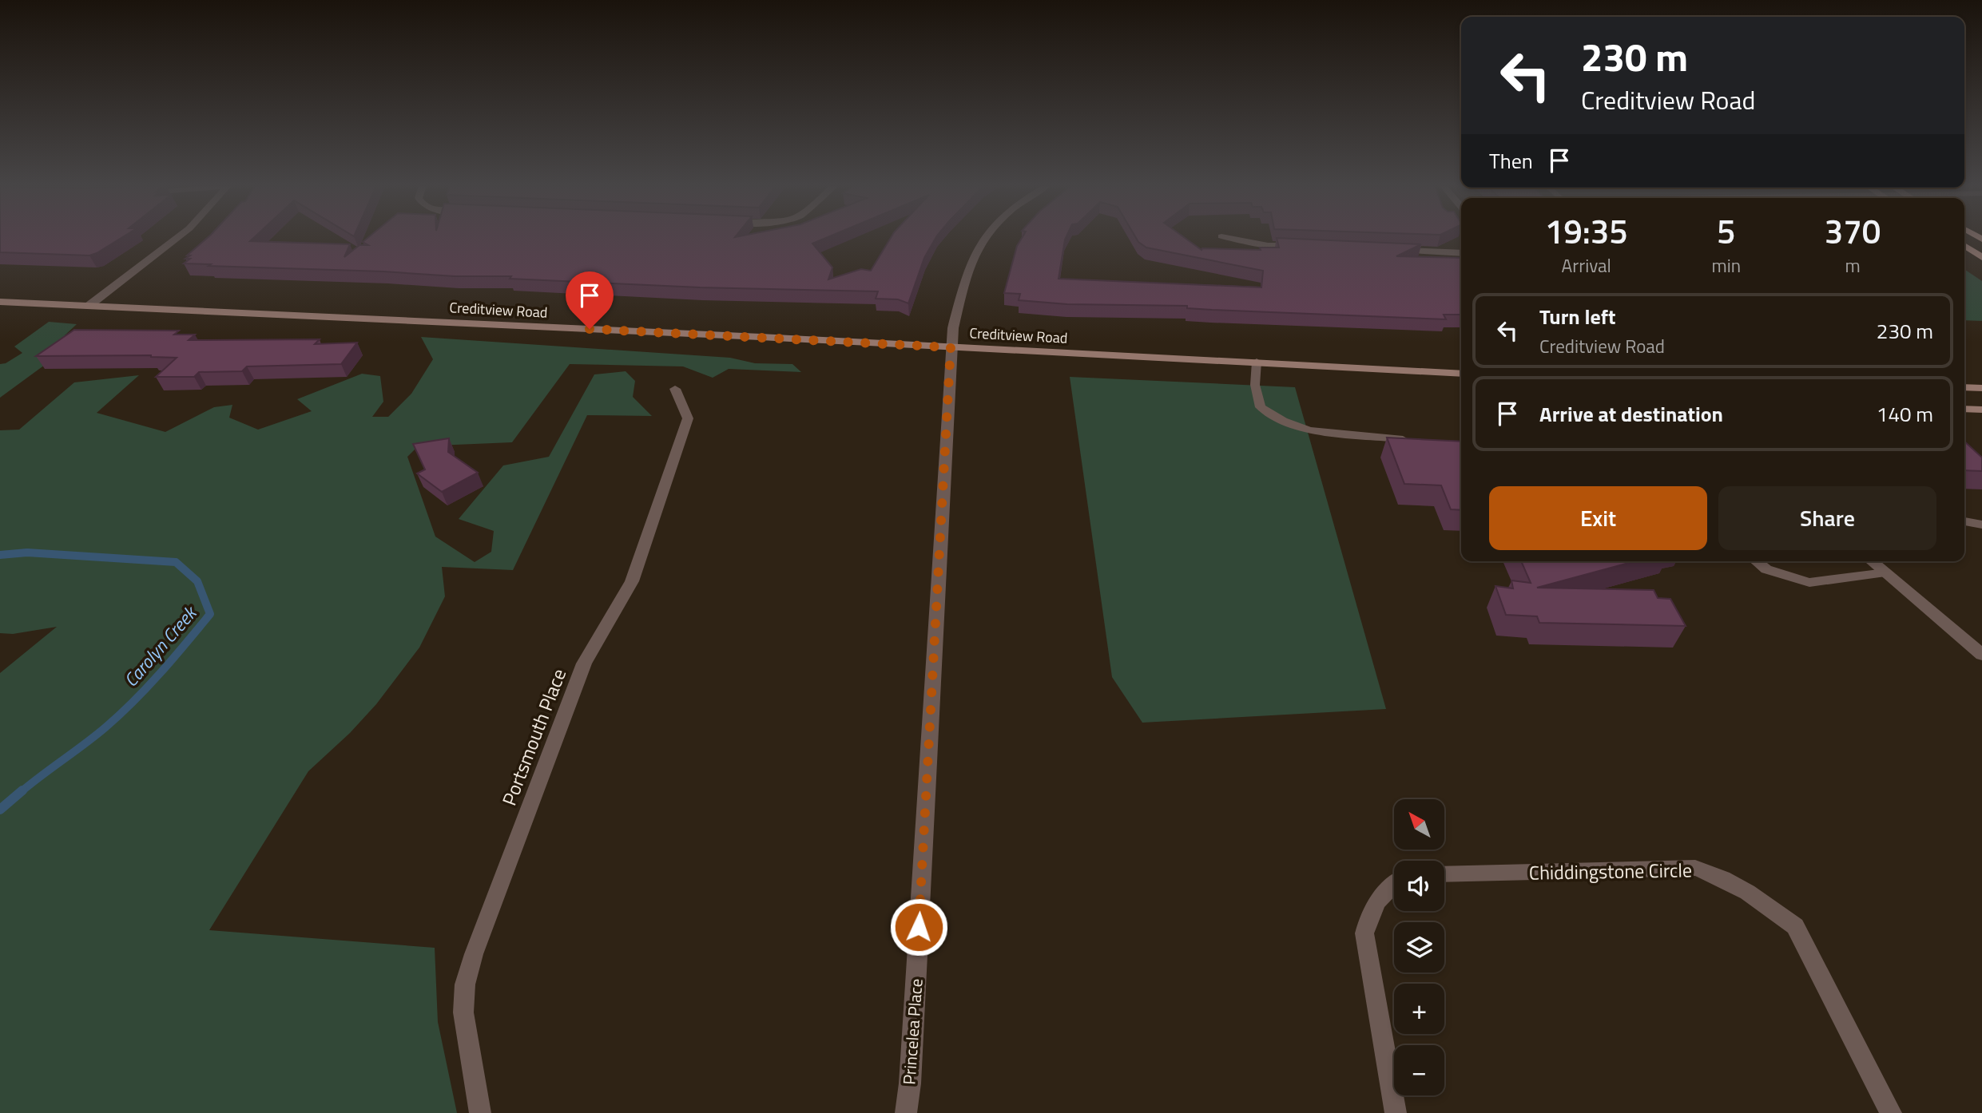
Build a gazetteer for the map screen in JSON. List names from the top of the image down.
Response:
{
  "streets": {
    "main road": ["Creditview Road"],
    "street": ["Portsmouth Place", "Chiddingstone Circle", "Princelea Place"]
  },
  "crossings": [
    ["Creditview Road", "Princelea Place"]
  ],
  "water": ["Carolyn Creek"],
  "north": "top left",
  "page": {
    "turn": ["230 m", "Creditview Road"],
    "then": "Then",
    "eta": [
      "19:35",
      "Arrival",
      "5",
      "min",
      "370",
      "m"
    ],
    "list": [
      {
        "name": "Turn left",
        "note": "Creditview Road",
        "value": "230 m"
      },
      {
        "name": "Arrive at destination",
        "value": "140 m"
      }
    ],
    "buttons": ["Exit", "Share"],
    "map_buttons": ["+", "−"]
  }
}
